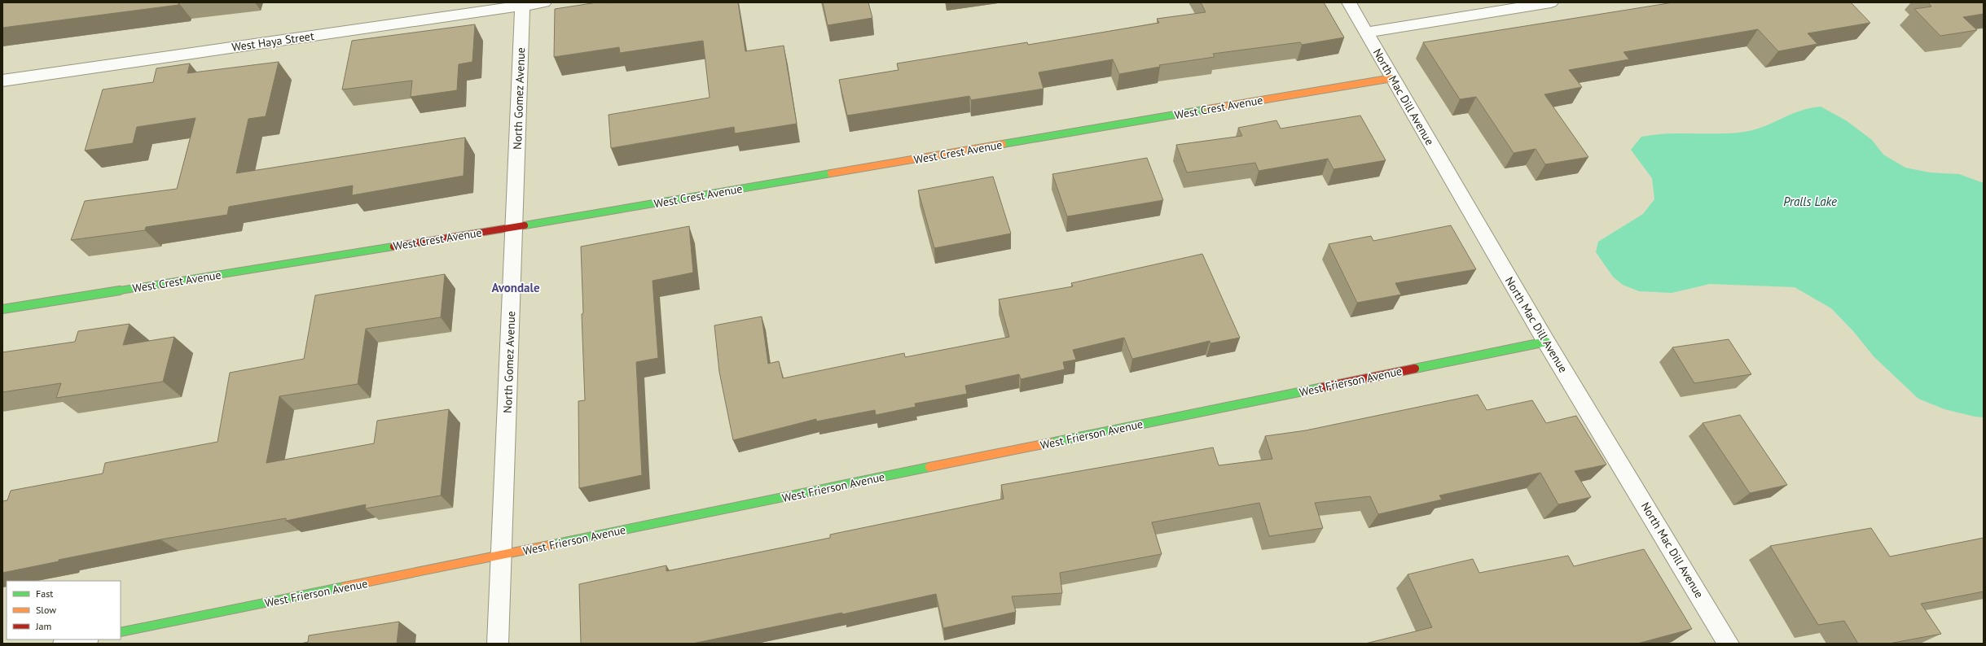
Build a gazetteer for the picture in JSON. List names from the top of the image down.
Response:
{
  "streets": {
    "street": [
      "West Haya Street",
      "North Mac Dill Avenue",
      "North Gomez Avenue",
      "West Crest Avenue",
      "West Frierson Avenue"
    ]
  },
  "crossings": [
    ["West Haya Street", "North Gomez Avenue"],
    ["North Mac Dill Avenue", "West Crest Avenue"],
    ["North Mac Dill Avenue", "West Frierson Avenue"],
    ["North Gomez Avenue", "West Crest Avenue"],
    ["North Gomez Avenue", "West Frierson Avenue"]
  ],
  "districts": ["Avondale"],
  "water": ["Pralls Lake"],
  "legend": ["Fast", "Slow", "Jam"]
}
